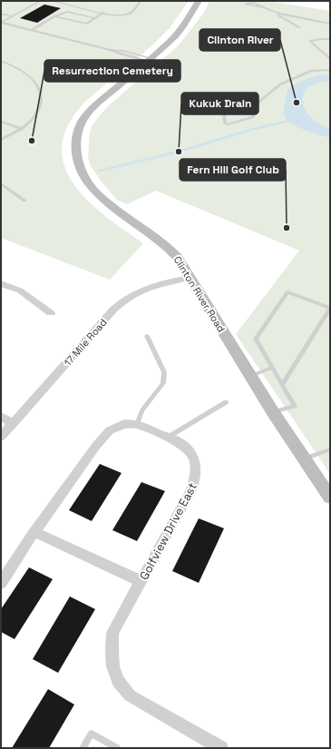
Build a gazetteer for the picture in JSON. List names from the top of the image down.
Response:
{
  "streets": {
    "street": ["Clinton River Road", "17 Mile Road", "Golfview Drive East"]
  },
  "crossings": [
    ["Clinton River Road", "17 Mile Road"]
  ],
  "places": [
    "Clinton River",
    "Resurrection Cemetery",
    "Kukuk Drain",
    "Fern Hill Golf Club"
  ]
}
